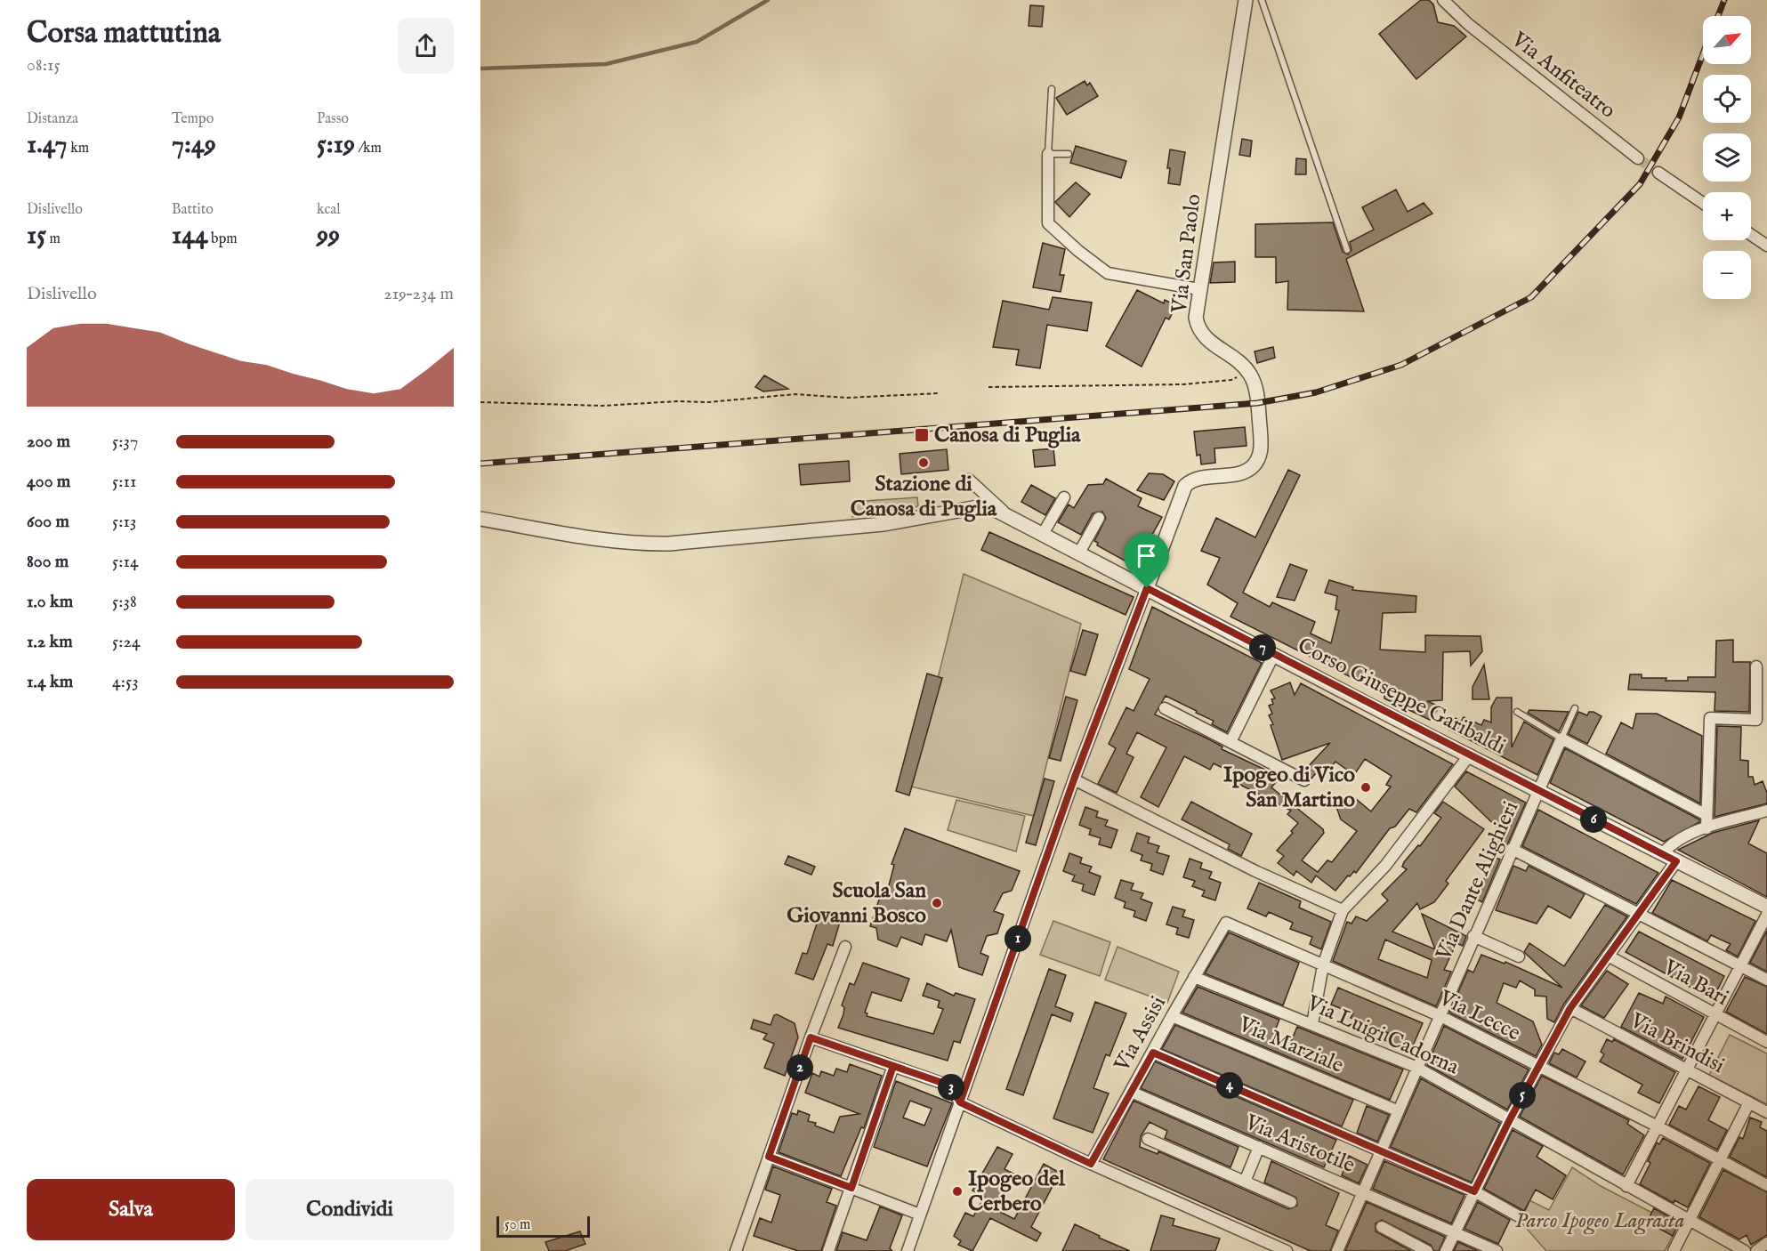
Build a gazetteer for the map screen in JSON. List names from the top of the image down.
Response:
{
  "streets": {
    "street": [
      "Via Anfiteatro",
      "Via San Paolo",
      "Corso Giuseppe Garibaldi",
      "Via Dante Alighieri",
      "Via Bari",
      "Via Lecce",
      "Via Assisi",
      "Via Luigi Cadorna",
      "Via Brindisi",
      "Via Marziale",
      "Via Aristotile"
    ]
  },
  "crossings": [
    ["Corso Giuseppe Garibaldi", "Via Dante Alighieri"],
    ["Via Dante Alighieri", "Via Lecce"],
    ["Via Dante Alighieri", "Via Luigi Cadorna"],
    ["Via Dante Alighieri", "Via Marziale"],
    ["Via Dante Alighieri", "Via Aristotile"],
    ["Via Lecce", "Via Assisi"],
    ["Via Assisi", "Via Luigi Cadorna"],
    ["Via Assisi", "Via Marziale"],
    ["Via Assisi", "Via Aristotile"]
  ],
  "parks": ["Parco Ipogeo Lagrasta"],
  "places": {
    "transit": ["Canosa di Puglia"],
    "other": [
      "Stazione di Canosa di Puglia",
      "Ipogeo di Vico San Martino",
      "Scuola San Giovanni Bosco",
      "Ipogeo del Cerbero"
    ]
  },
  "scale_bar": "50 m",
  "north": "top right",
  "page": {
    "heading": ["Corsa mattutina", "08:15"],
    "map_buttons": ["+", "−"],
    "stats": [
      ["Distanza", "1.47 km"],
      ["Tempo", "7:49"],
      ["Passo", "5:19 /km"],
      ["Dislivello", "15 m"],
      ["Battito", "144 bpm"],
      ["kcal", "99"]
    ],
    "chart": ["Dislivello", "219–234 m"],
    "list": [
      {
        "name": "200 m",
        "note": "5:37"
      },
      {
        "name": "400 m",
        "note": "5:11"
      },
      {
        "name": "600 m",
        "note": "5:13"
      },
      {
        "name": "800 m",
        "note": "5:14"
      },
      {
        "name": "1.0 km",
        "note": "5:38"
      },
      {
        "name": "1.2 km",
        "note": "5:24"
      },
      {
        "name": "1.4 km",
        "note": "4:53"
      }
    ],
    "pins": [
      "7",
      "6",
      "1",
      "2",
      "4",
      "3",
      "5"
    ],
    "buttons": ["Salva", "Condividi"],
    "scale": "50 m"
  }
}
